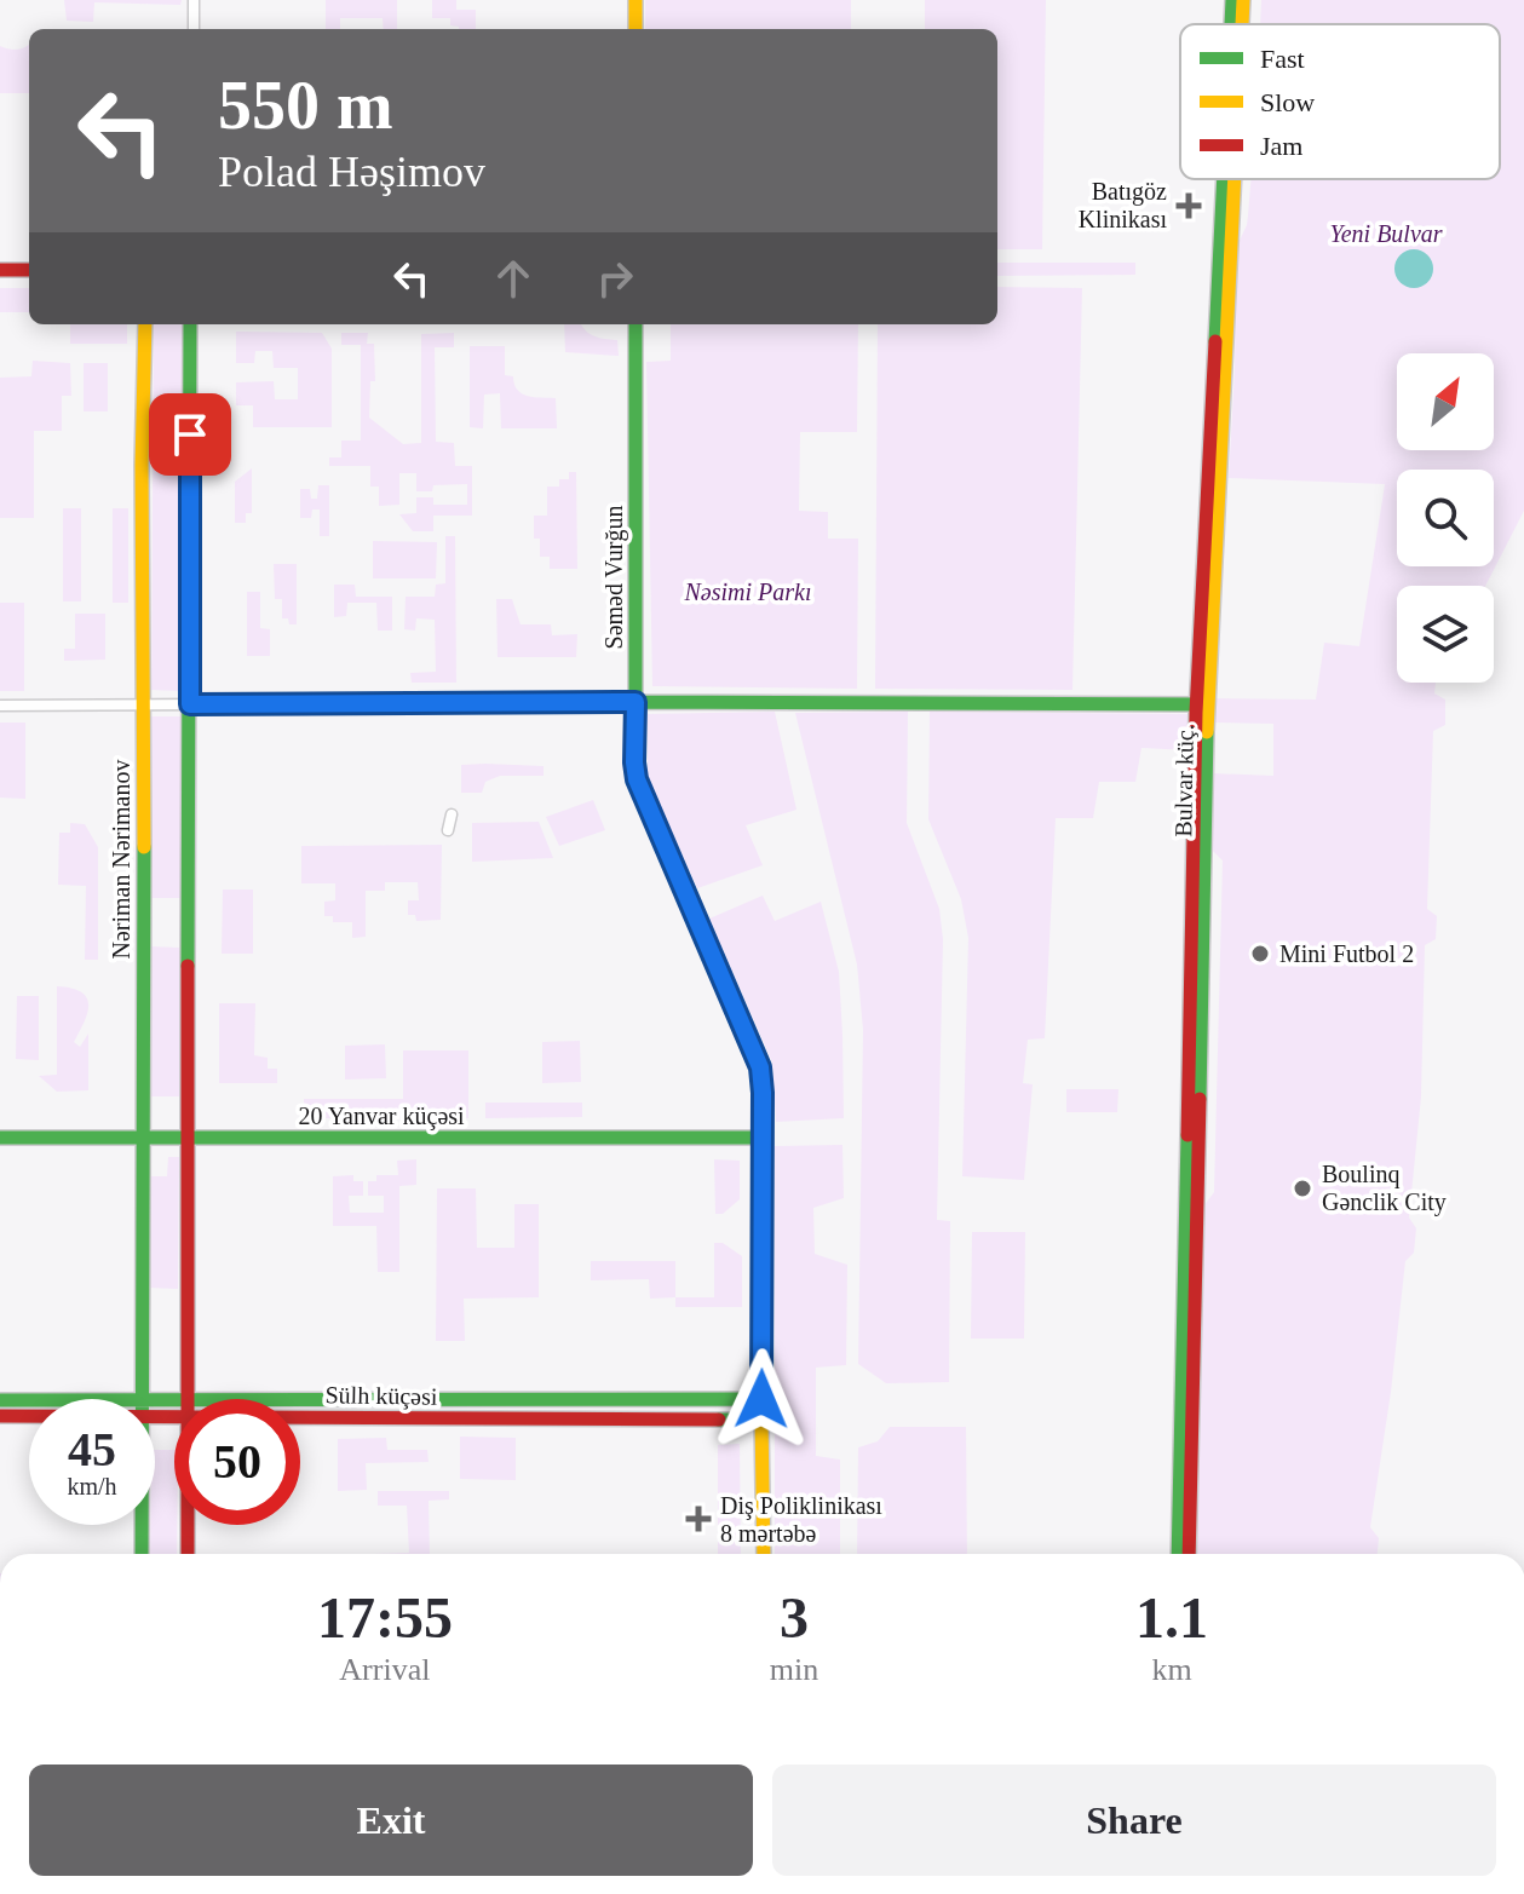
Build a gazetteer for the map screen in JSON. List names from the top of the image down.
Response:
{
  "streets": {
    "main road": [
      "Səməd Vurğun",
      "Bulvar küç.",
      "Nəriman Nərimanov",
      "20 Yanvar küçəsi",
      "Sülh küçəsi"
    ]
  },
  "crossings": [
    ["Səməd Vurğun", "20 Yanvar küçəsi"],
    ["Səməd Vurğun", "Sülh küçəsi"],
    ["Nəriman Nərimanov", "20 Yanvar küçəsi"]
  ],
  "parks": ["Yeni Bulvar", "Nəsimi Parkı"],
  "places": {
    "health": ["Batıgöz Klinikası", "Diş Poliklinikası 8 mərtəbə"],
    "other": ["Mini Futbol 2", "Boulinq Gənclik City"]
  },
  "legend": ["Fast", "Slow", "Jam"],
  "north": "top right",
  "page": {
    "turn": ["550 m", "Polad Həşimov"],
    "speed": "45 km/h",
    "limit": "50",
    "eta": [
      "17:55",
      "Arrival",
      "3",
      "min",
      "1.1",
      "km"
    ],
    "buttons": ["Exit", "Share"]
  }
}
